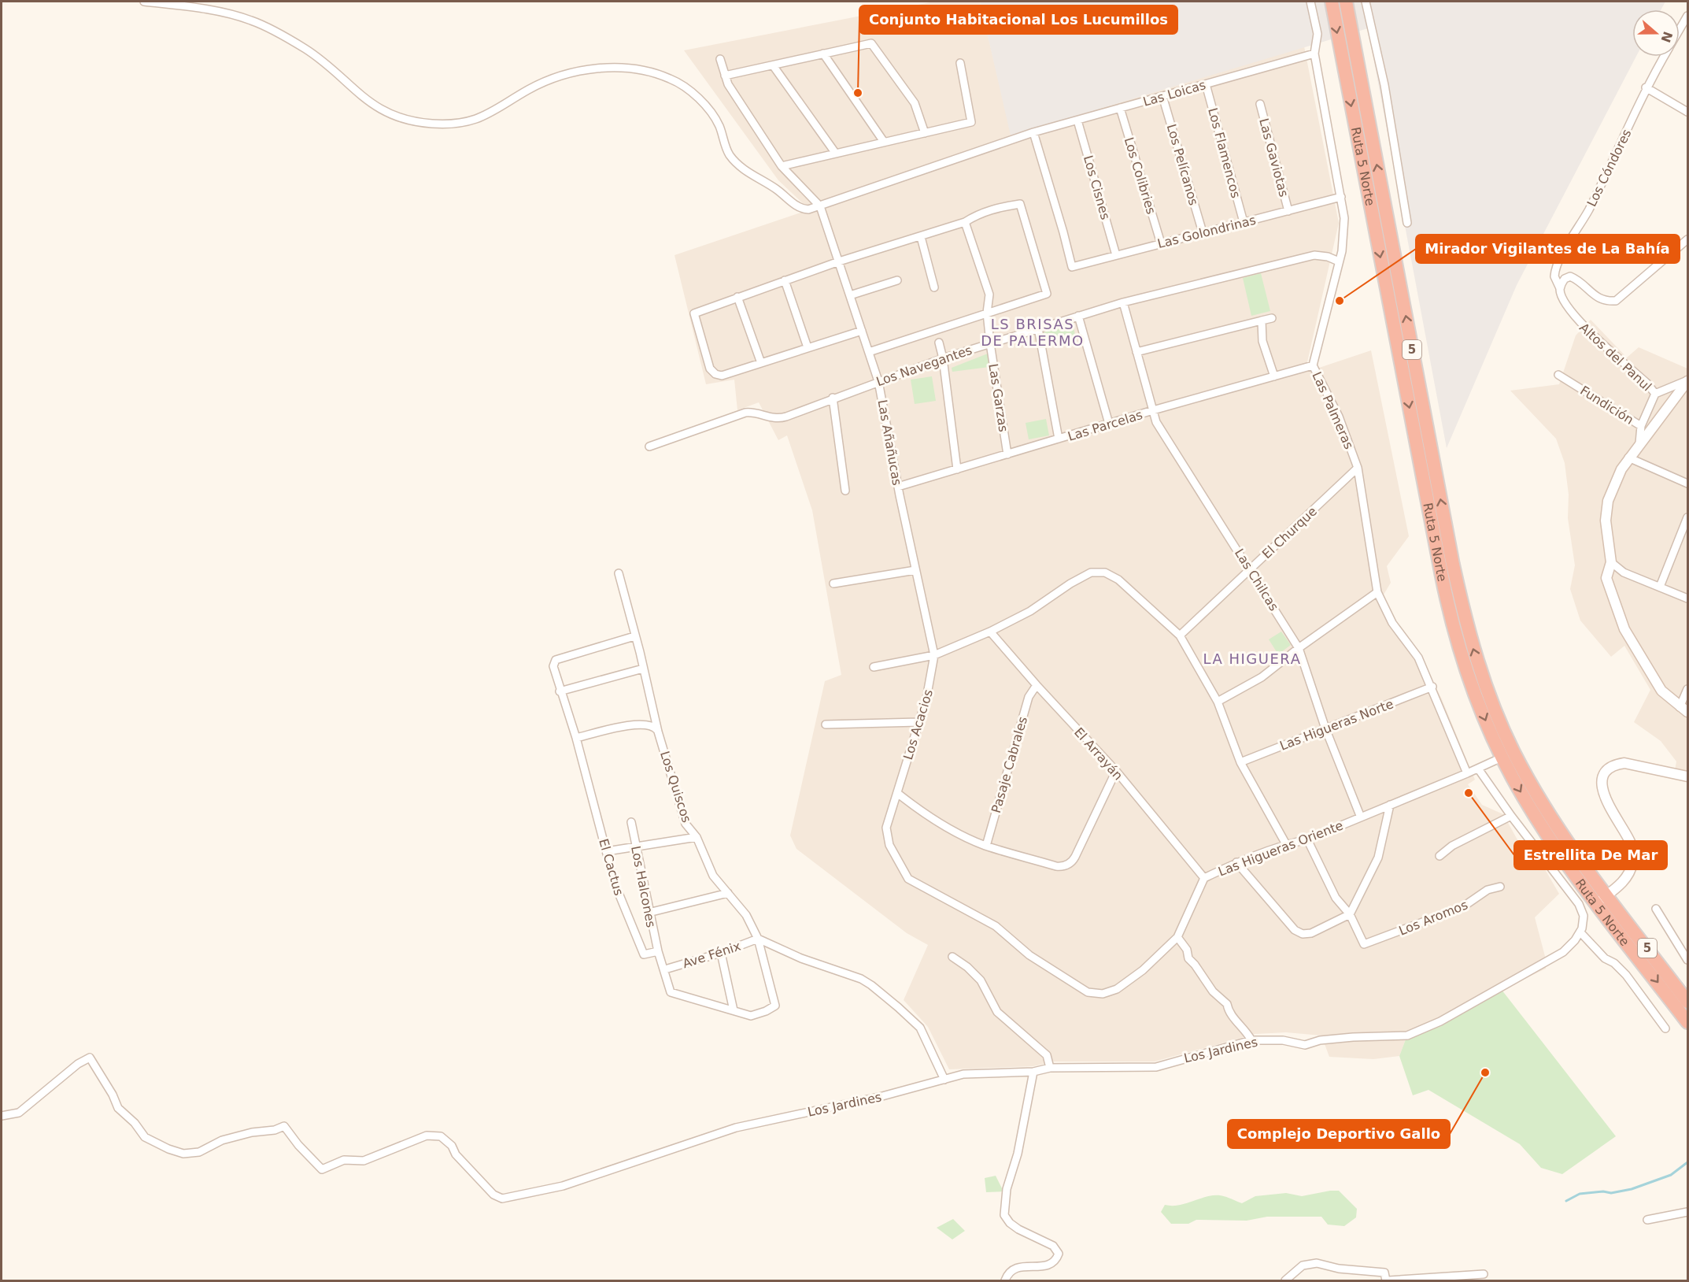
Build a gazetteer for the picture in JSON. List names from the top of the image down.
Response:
{
  "streets": {
    "highway": ["Ruta 5 Norte", "5"],
    "street": [
      "Las Loicas",
      "Los Flamencos",
      "Las Gaviotas",
      "Los Pelícanos",
      "Los Cóndores",
      "Los Colibries",
      "Los Cisnes",
      "Las Golondrinas",
      "Altos del Panul",
      "Los Navegantes",
      "Las Garzas",
      "Fundición",
      "Las Palmeras",
      "Las Parcelas",
      "Las Añañucas",
      "El Churque",
      "Las Chilcas",
      "Los Acacios",
      "Las Higueras Norte",
      "El Arrayán",
      "Pasaje Cabrales",
      "Los Quiscos",
      "Las Higueras Oriente",
      "El Cactus",
      "Los Halcones",
      "Los Aromos",
      "Ave Fénix",
      "Los Jardines"
    ]
  },
  "crossings": [
    ["Las Loicas", "Los Flamencos"],
    ["Las Loicas", "Los Pelícanos"],
    ["Las Loicas", "Los Colibries"],
    ["Las Loicas", "Los Cisnes"],
    ["Las Loicas", "Las Golondrinas"],
    ["Las Loicas", "Las Palmeras"],
    ["Las Loicas", "Las Añañucas"],
    ["Los Flamencos", "Las Golondrinas"],
    ["Las Gaviotas", "Las Golondrinas"],
    ["Los Pelícanos", "Las Golondrinas"],
    ["Ruta 5 Norte", "Las Higueras Oriente"],
    ["Los Cóndores", "Altos del Panul"],
    ["Los Colibries", "Las Golondrinas"],
    ["Los Cisnes", "Las Golondrinas"],
    ["Las Golondrinas", "Las Palmeras"],
    ["Altos del Panul", "Fundición"],
    ["Los Navegantes", "Las Garzas"],
    ["Los Navegantes", "Las Palmeras"],
    ["Los Navegantes", "Las Añañucas"],
    ["Los Navegantes", "Las Chilcas"],
    ["Las Garzas", "Las Parcelas"],
    ["Las Palmeras", "Las Parcelas"],
    ["Las Palmeras", "El Churque"],
    ["Las Palmeras", "Las Higueras Norte"],
    ["Las Palmeras", "Las Higueras Oriente"],
    ["Las Parcelas", "Las Añañucas"],
    ["Las Parcelas", "Las Chilcas"],
    ["Las Añañucas", "Los Acacios"],
    ["El Churque", "Las Chilcas"],
    ["Las Chilcas", "Las Higueras Norte"],
    ["Las Chilcas", "Las Higueras Oriente"],
    ["Los Acacios", "Las Higueras Oriente"],
    ["El Arrayán", "Pasaje Cabrales"],
    ["El Arrayán", "Las Higueras Oriente"],
    ["Los Quiscos", "El Cactus"],
    ["Los Quiscos", "Ave Fénix"],
    ["El Cactus", "Los Halcones"]
  ],
  "districts": ["LS BRISAS DE PALERMO", "LA HIGUERA"],
  "places": [
    "Conjunto Habitacional Los Lucumillos",
    "Mirador Vigilantes de La Bahía",
    "Estrellita De Mar",
    "Complejo Deportivo Gallo"
  ],
  "north": "right"
}
